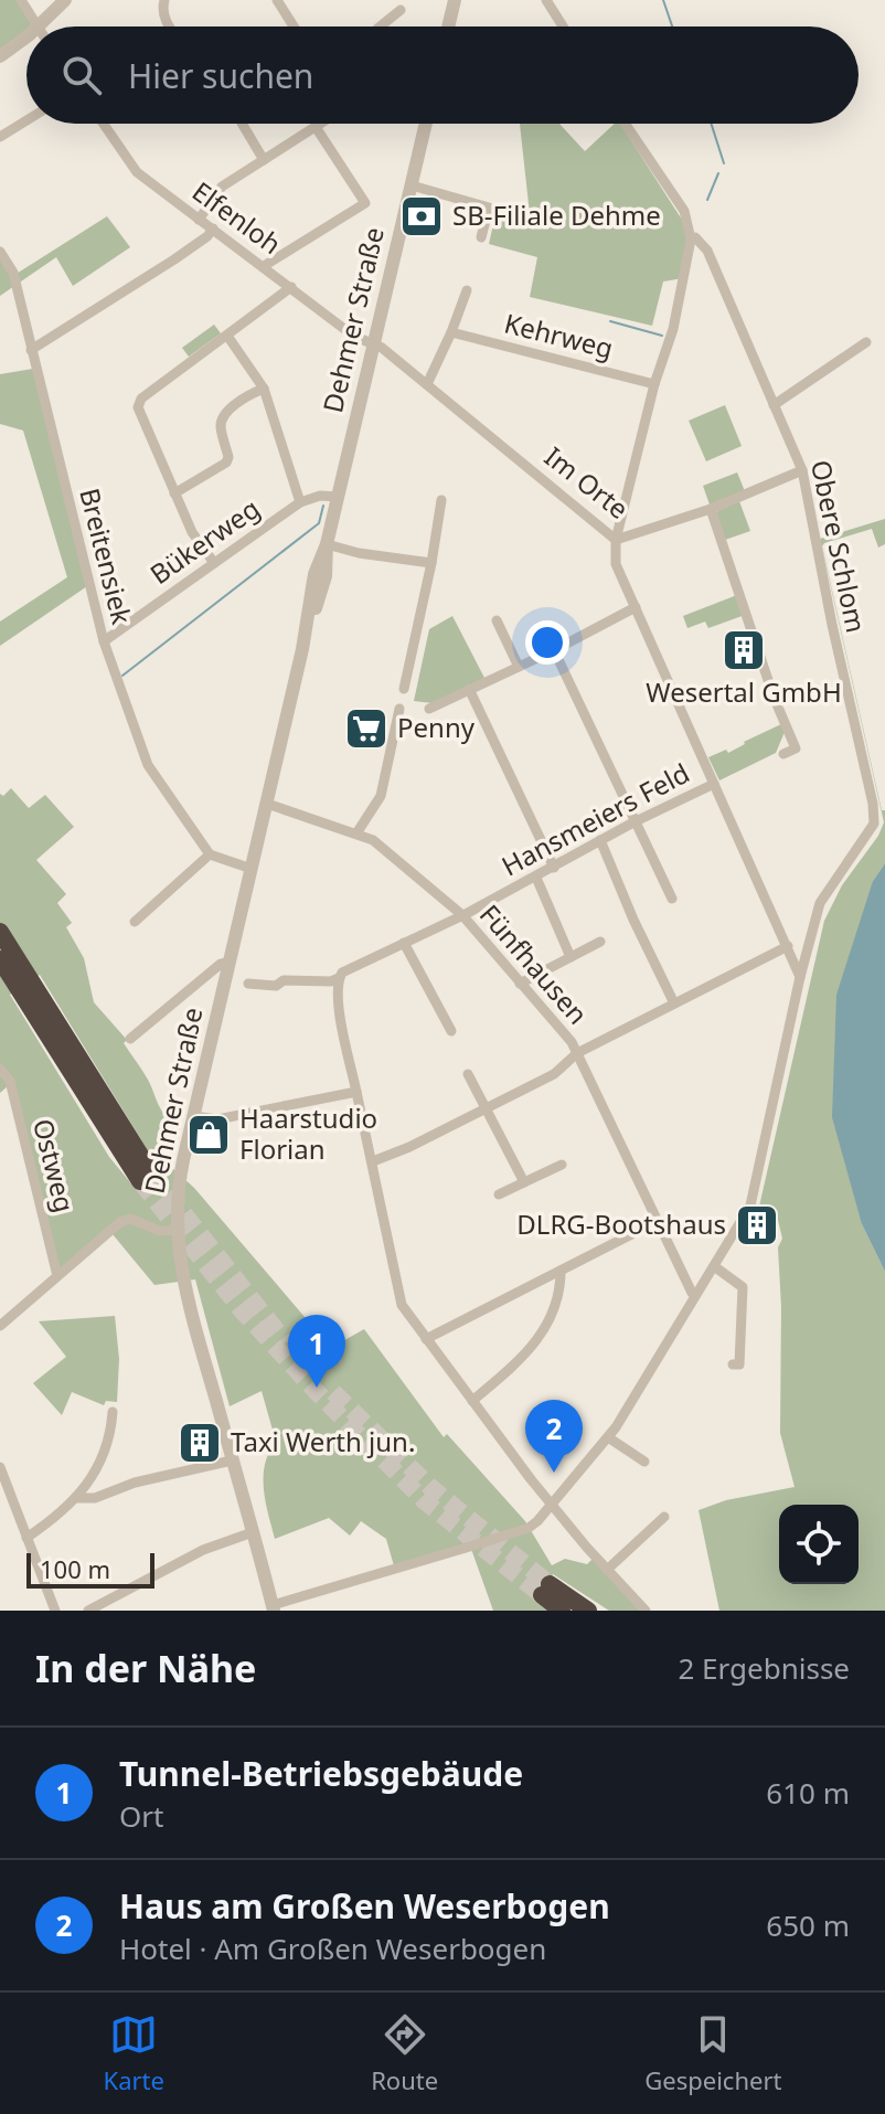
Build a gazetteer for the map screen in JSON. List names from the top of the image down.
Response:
{
  "streets": {
    "street": [
      "Elfenloh",
      "Dehmer Straße",
      "Kehrweg",
      "Im Orte",
      "Bükerweg",
      "Obere Schlom",
      "Breitensiek",
      "Hansmeiers Feld",
      "Fünfhausen",
      "Ostweg"
    ]
  },
  "crossings": [
    ["Elfenloh", "Dehmer Straße"],
    ["Elfenloh", "Im Orte"],
    ["Dehmer Straße", "Im Orte"],
    ["Dehmer Straße", "Bükerweg"],
    ["Dehmer Straße", "Obere Schlom"],
    ["Dehmer Straße", "Fünfhausen"],
    ["Im Orte", "Obere Schlom"],
    ["Bükerweg", "Breitensiek"],
    ["Obere Schlom", "Fünfhausen"],
    ["Hansmeiers Feld", "Fünfhausen"]
  ],
  "places": {
    "bank": ["SB-Filiale Dehme"],
    "building": ["Wesertal GmbH", "DLRG-Bootshaus", "Taxi Werth jun."],
    "supermarket": ["Penny"],
    "shop": ["Haarstudio Florian"]
  },
  "scale_bar": "100 m",
  "page": {
    "search": "Hier suchen",
    "pins": ["1", "2"],
    "scale": "100 m",
    "heading": ["In der Nähe", "2 Ergebnisse"],
    "list": [
      {
        "mark": "1",
        "name": "Tunnel-Betriebsgebäude",
        "note": "Ort",
        "value": "610 m"
      },
      {
        "mark": "2",
        "name": "Haus am Großen Weserbogen",
        "note": "Hotel · Am Großen Weserbogen",
        "value": "650 m"
      }
    ],
    "nav": ["Karte", "Route", "Gespeichert"]
  }
}
